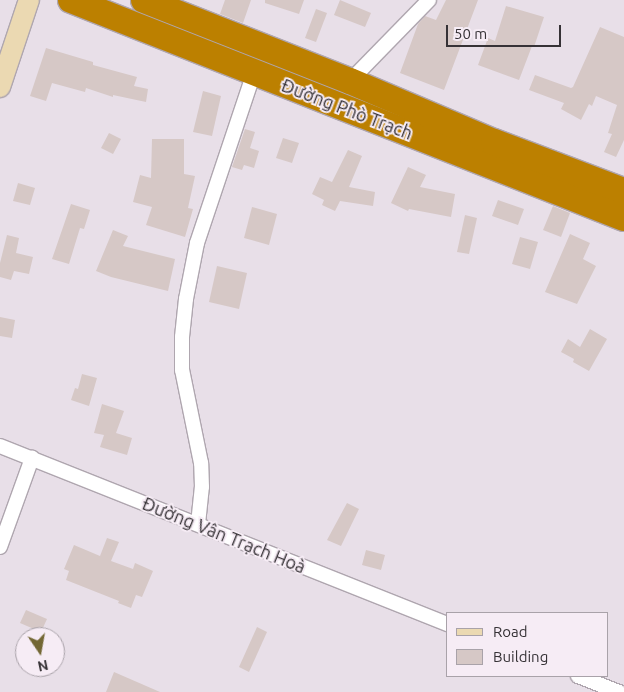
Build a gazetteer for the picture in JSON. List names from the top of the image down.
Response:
{
  "streets": {
    "highway": ["Đường Phò Trạch"],
    "street": ["Đường Vân Trạch Hoà"]
  },
  "legend": ["Road", "Building"],
  "scale_bar": "50 m",
  "north": "bottom"
}
